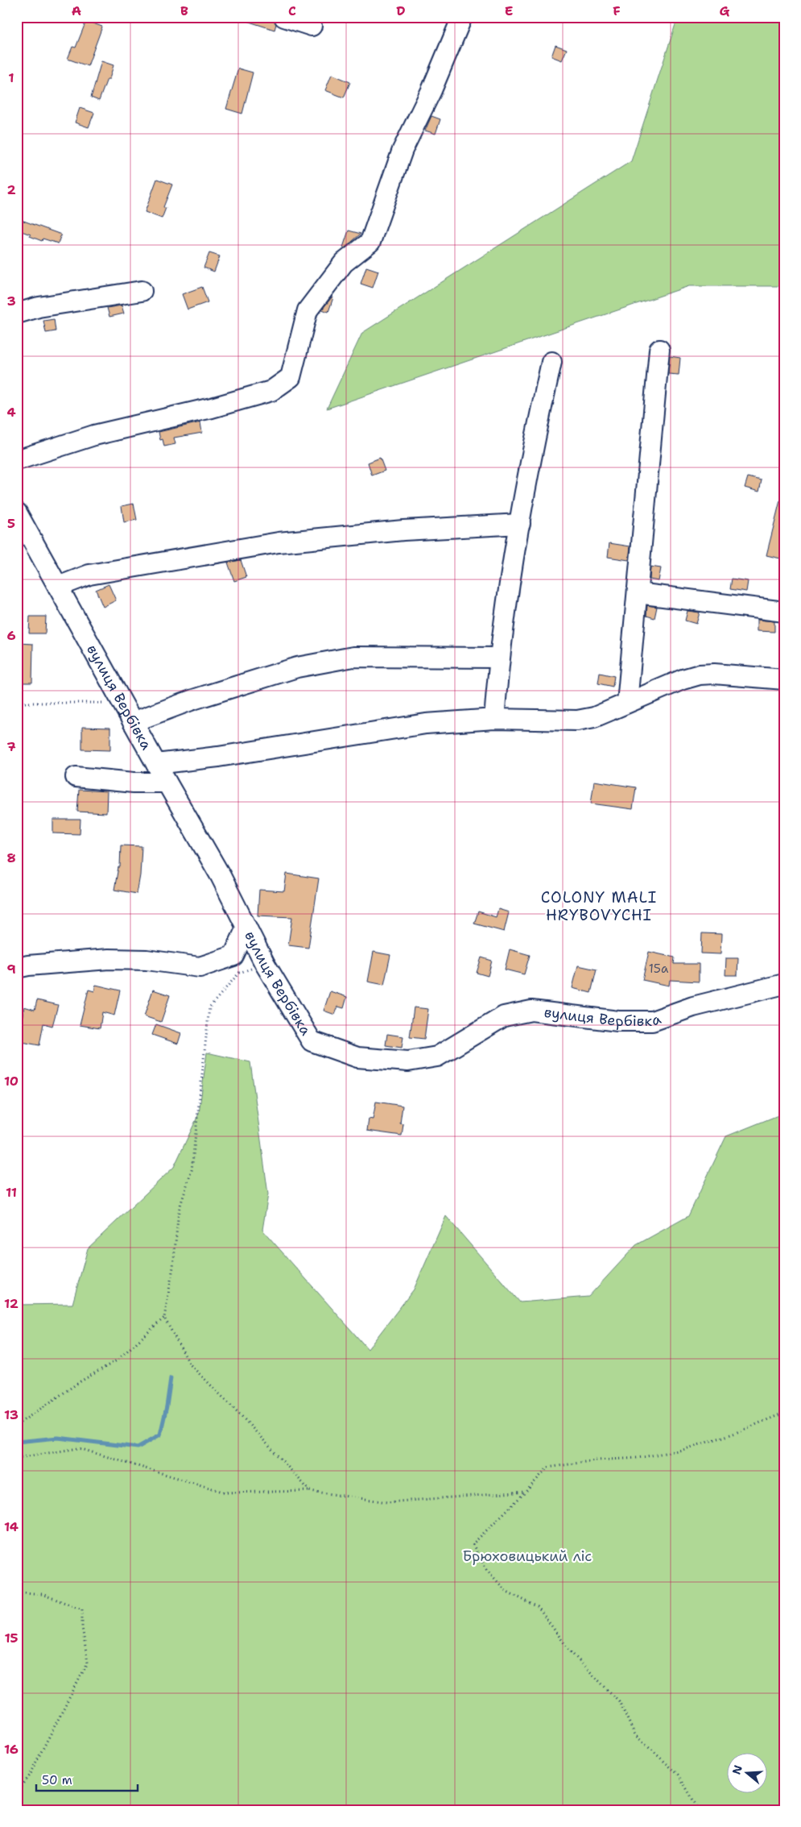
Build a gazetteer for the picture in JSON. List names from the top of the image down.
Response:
{
  "streets": {
    "street": ["вулиця Вербівка"]
  },
  "districts": ["COLONY MALI HRYBOVYCHI"],
  "parks": ["Брюховицький ліс"],
  "house_numbers": ["15а"],
  "scale_bar": "50 m",
  "north": "left",
  "grid": {
    "columns": [
      "A",
      "B",
      "C",
      "D",
      "E",
      "F",
      "G"
    ],
    "rows": [
      "1",
      "2",
      "3",
      "4",
      "5",
      "6",
      "7",
      "8",
      "9",
      "10",
      "11",
      "12",
      "13",
      "14",
      "15",
      "16"
    ]
  }
}
